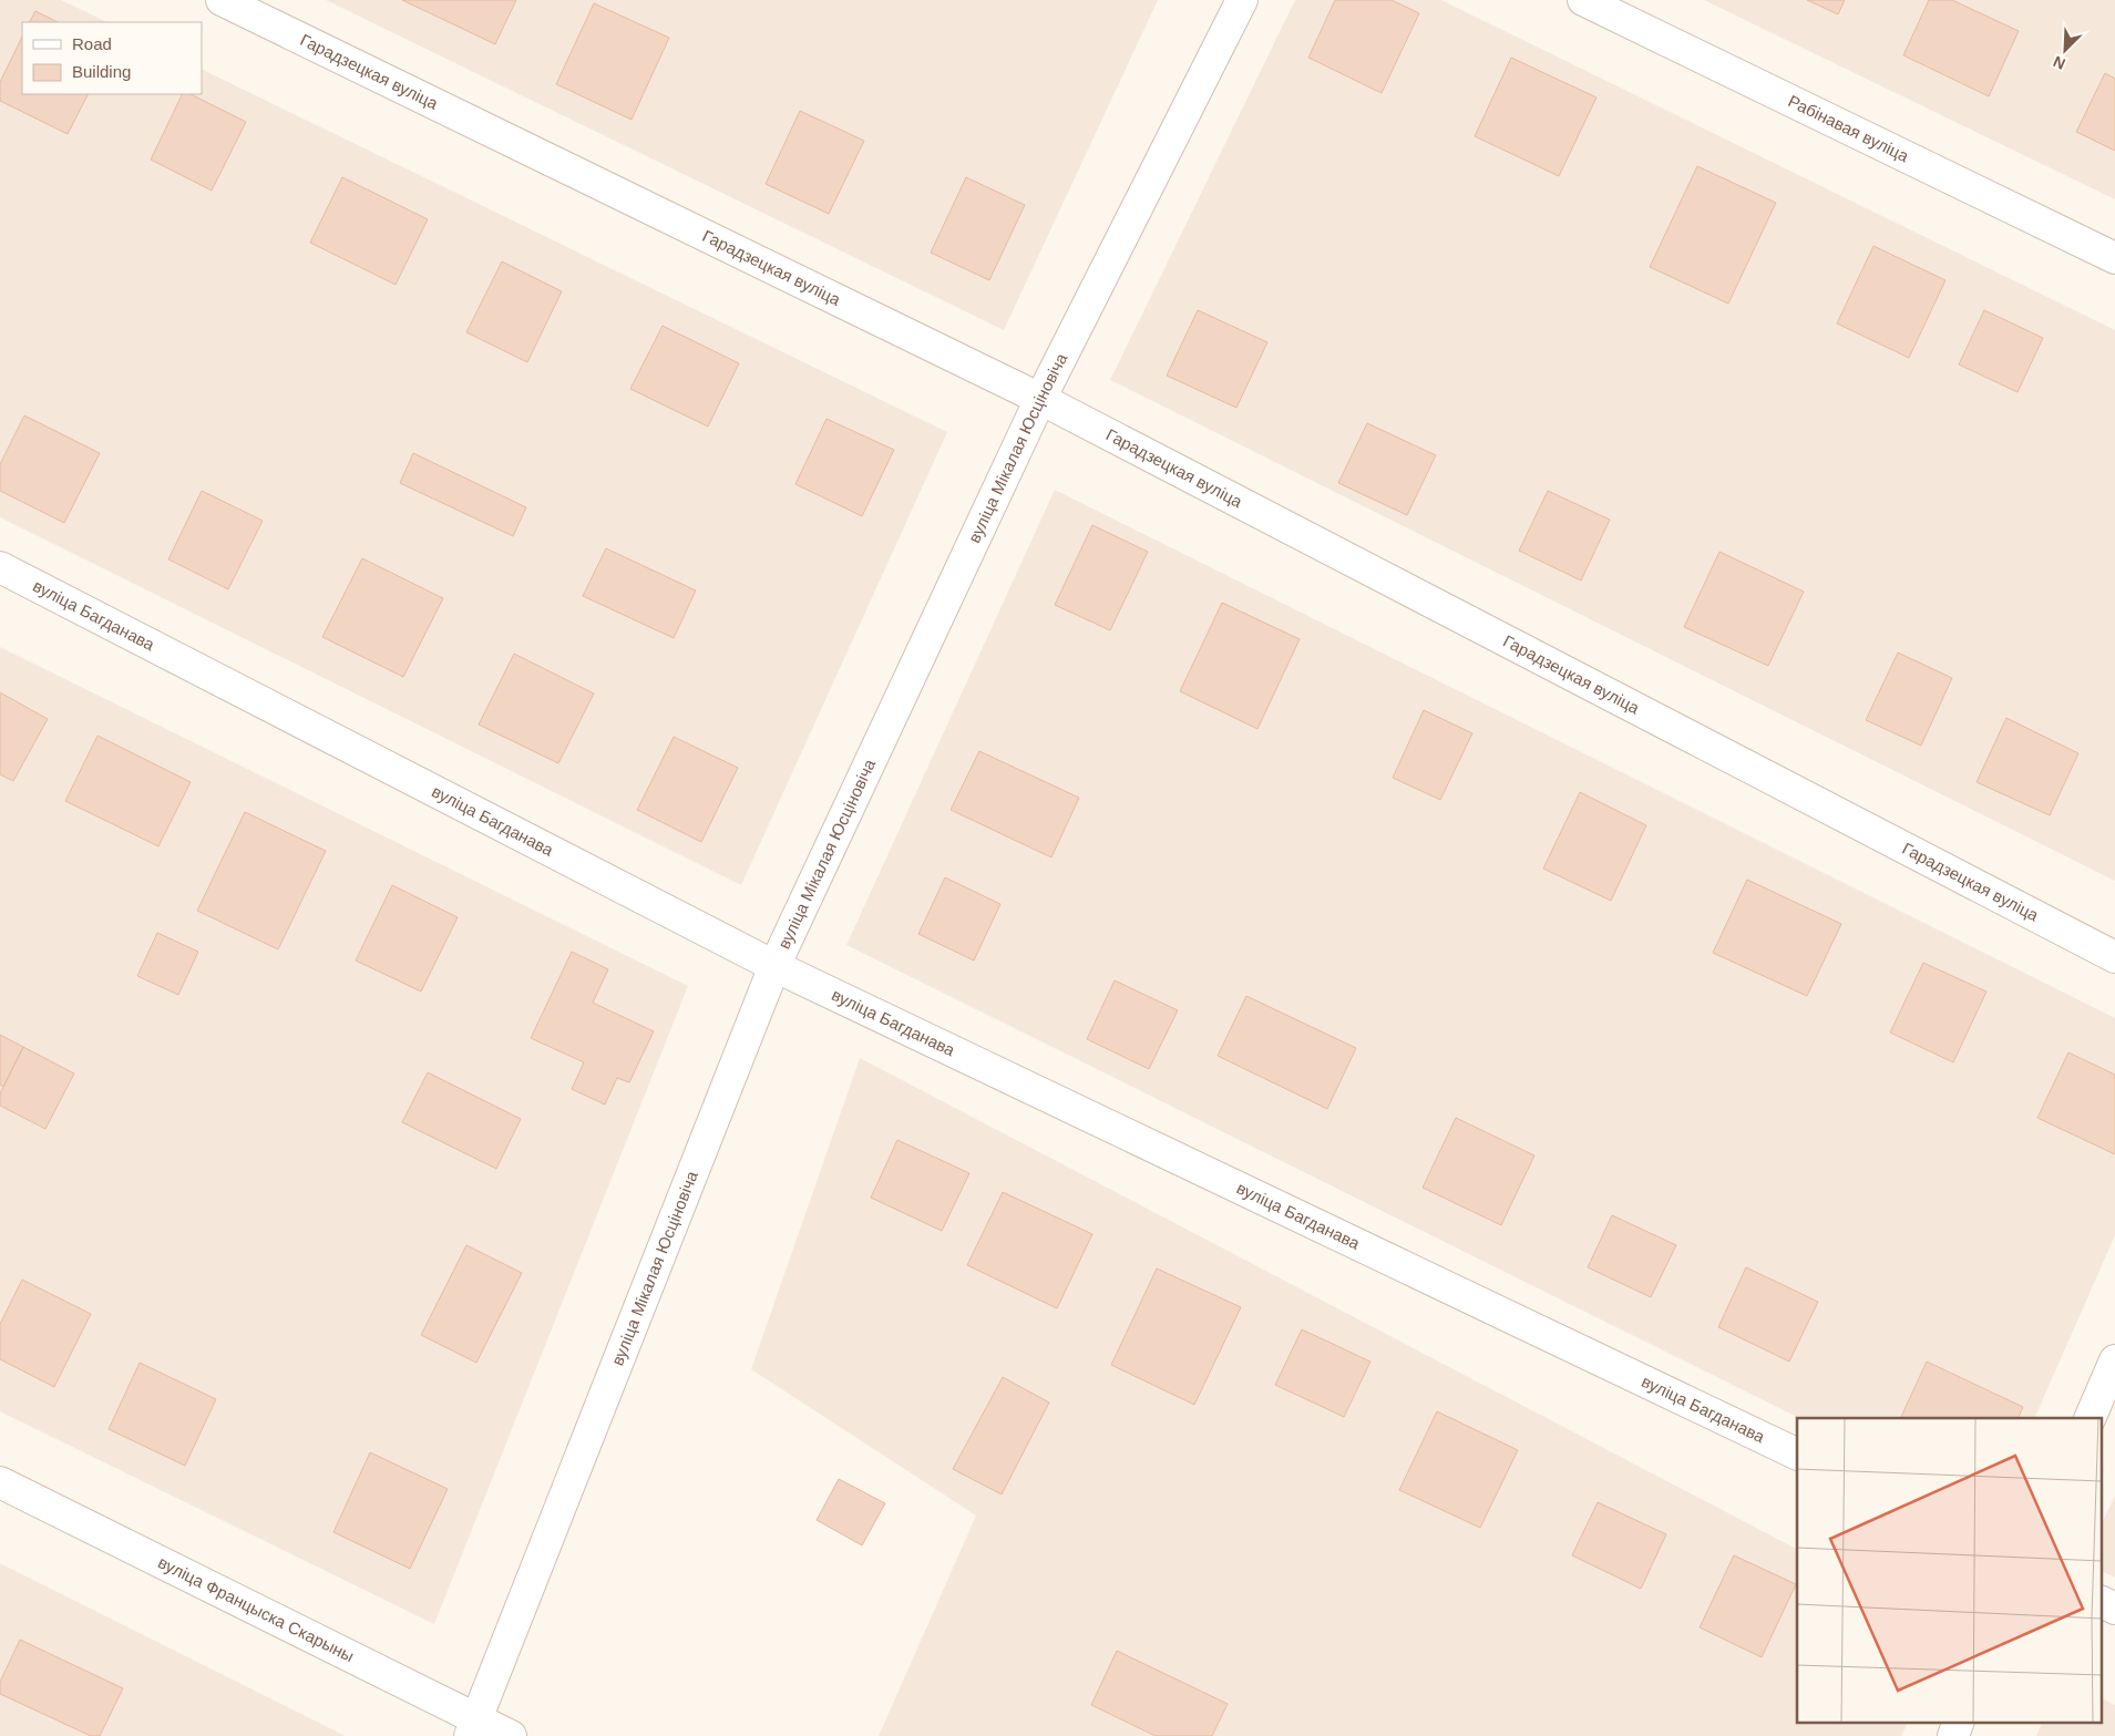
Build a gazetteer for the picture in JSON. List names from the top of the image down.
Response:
{
  "streets": {
    "street": [
      "Гарадзецкая вуліца",
      "Рабінавая вуліца",
      "вуліца Мікалая Юсціновіча",
      "вуліца Багданава",
      "вуліца Францыска Скарыны"
    ]
  },
  "crossings": [
    ["Гарадзецкая вуліца", "вуліца Мікалая Юсціновіча"],
    ["вуліца Мікалая Юсціновіча", "вуліца Багданава"],
    ["вуліца Мікалая Юсціновіча", "вуліца Францыска Скарыны"]
  ],
  "legend": ["Road", "Building"],
  "north": "bottom left"
}
